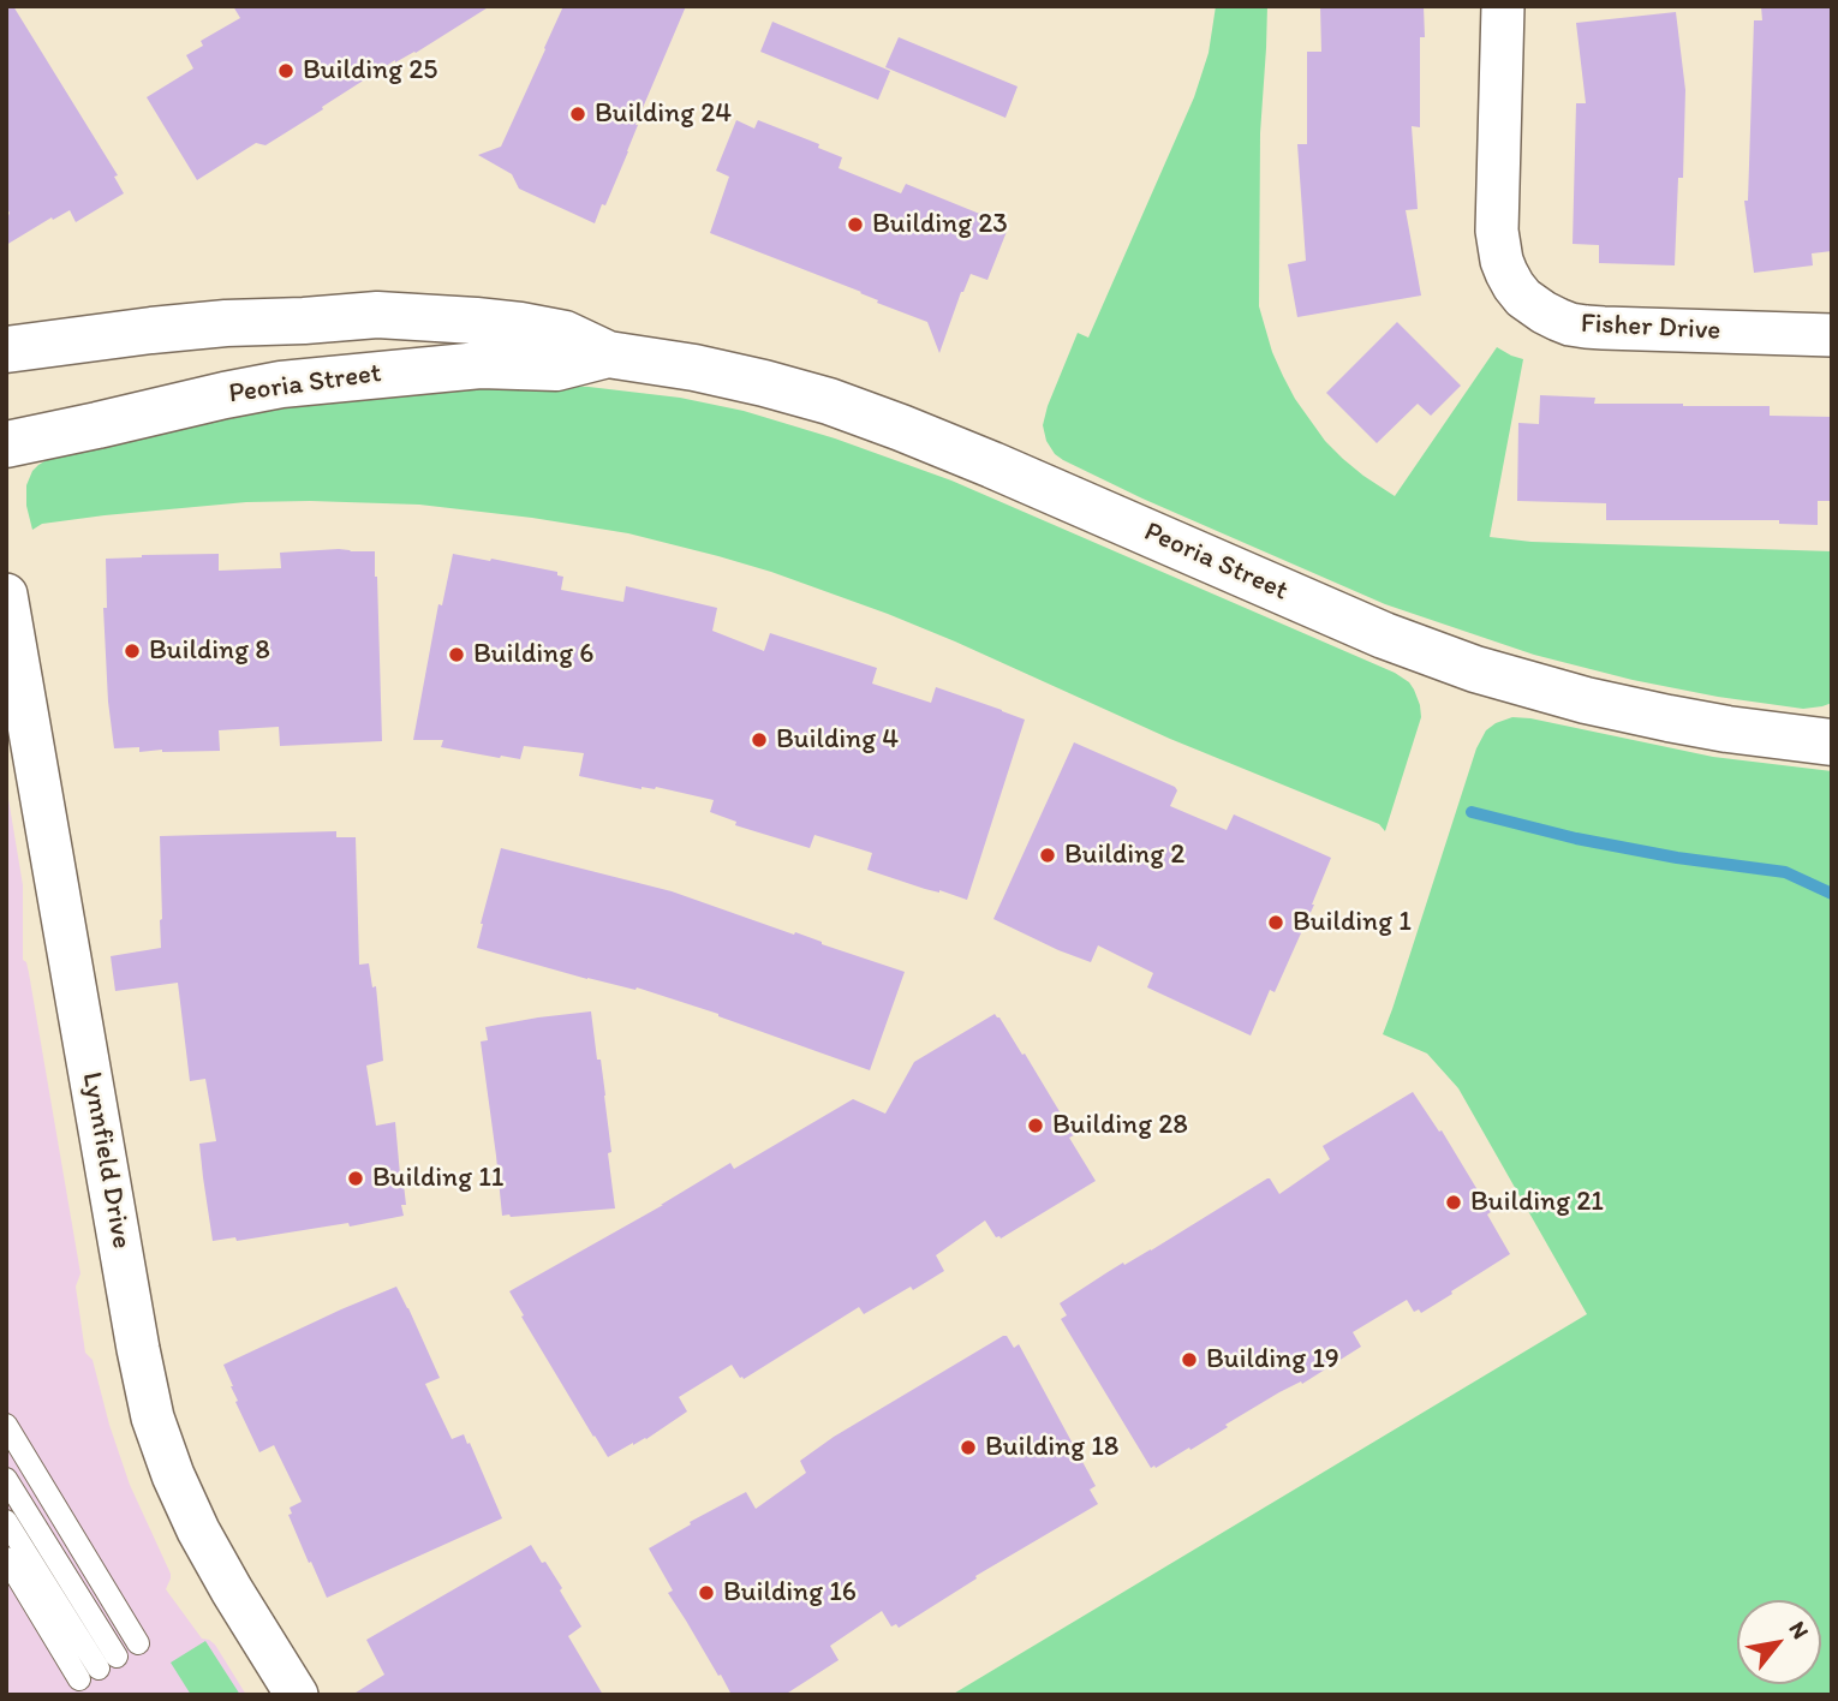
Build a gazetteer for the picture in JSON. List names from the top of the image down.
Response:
{
  "streets": {
    "main road": ["Peoria Street"],
    "street": ["Fisher Drive", "Lynnfield Drive"]
  },
  "places": [
    "Building 25",
    "Building 24",
    "Building 23",
    "Building 8",
    "Building 6",
    "Building 4",
    "Building 2",
    "Building 1",
    "Building 28",
    "Building 11",
    "Building 21",
    "Building 19",
    "Building 18",
    "Building 16"
  ],
  "north": "top right"
}
